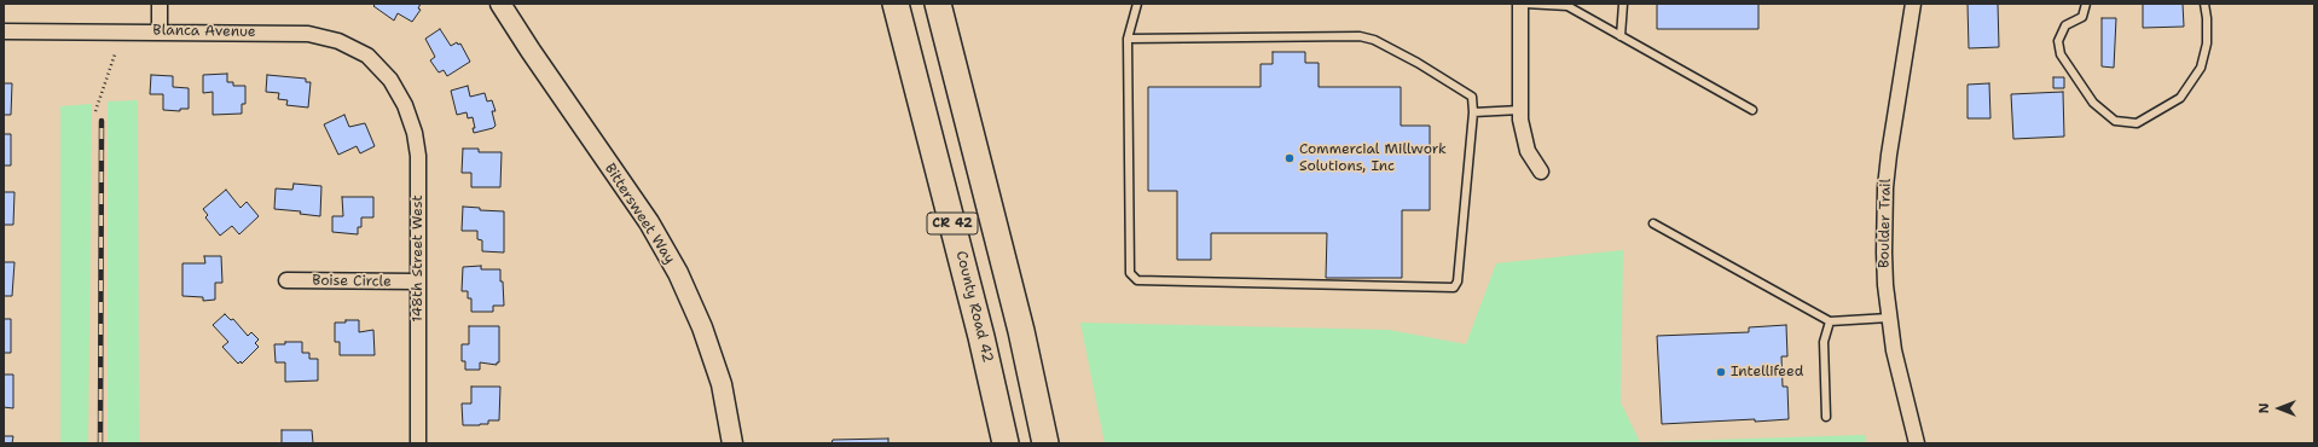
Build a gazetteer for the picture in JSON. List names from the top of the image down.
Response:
{
  "streets": {
    "highway": ["CR 42", "County Road 42"],
    "street": [
      "Blanca Avenue",
      "Bittersweet Way",
      "Boulder Trail",
      "148th Street West",
      "Boise Circle"
    ]
  },
  "crossings": [
    ["Blanca Avenue", "148th Street West"],
    ["148th Street West", "Boise Circle"]
  ],
  "places": ["Commercial Millwork Solutions, Inc", "Intellifeed"],
  "north": "left"
}
